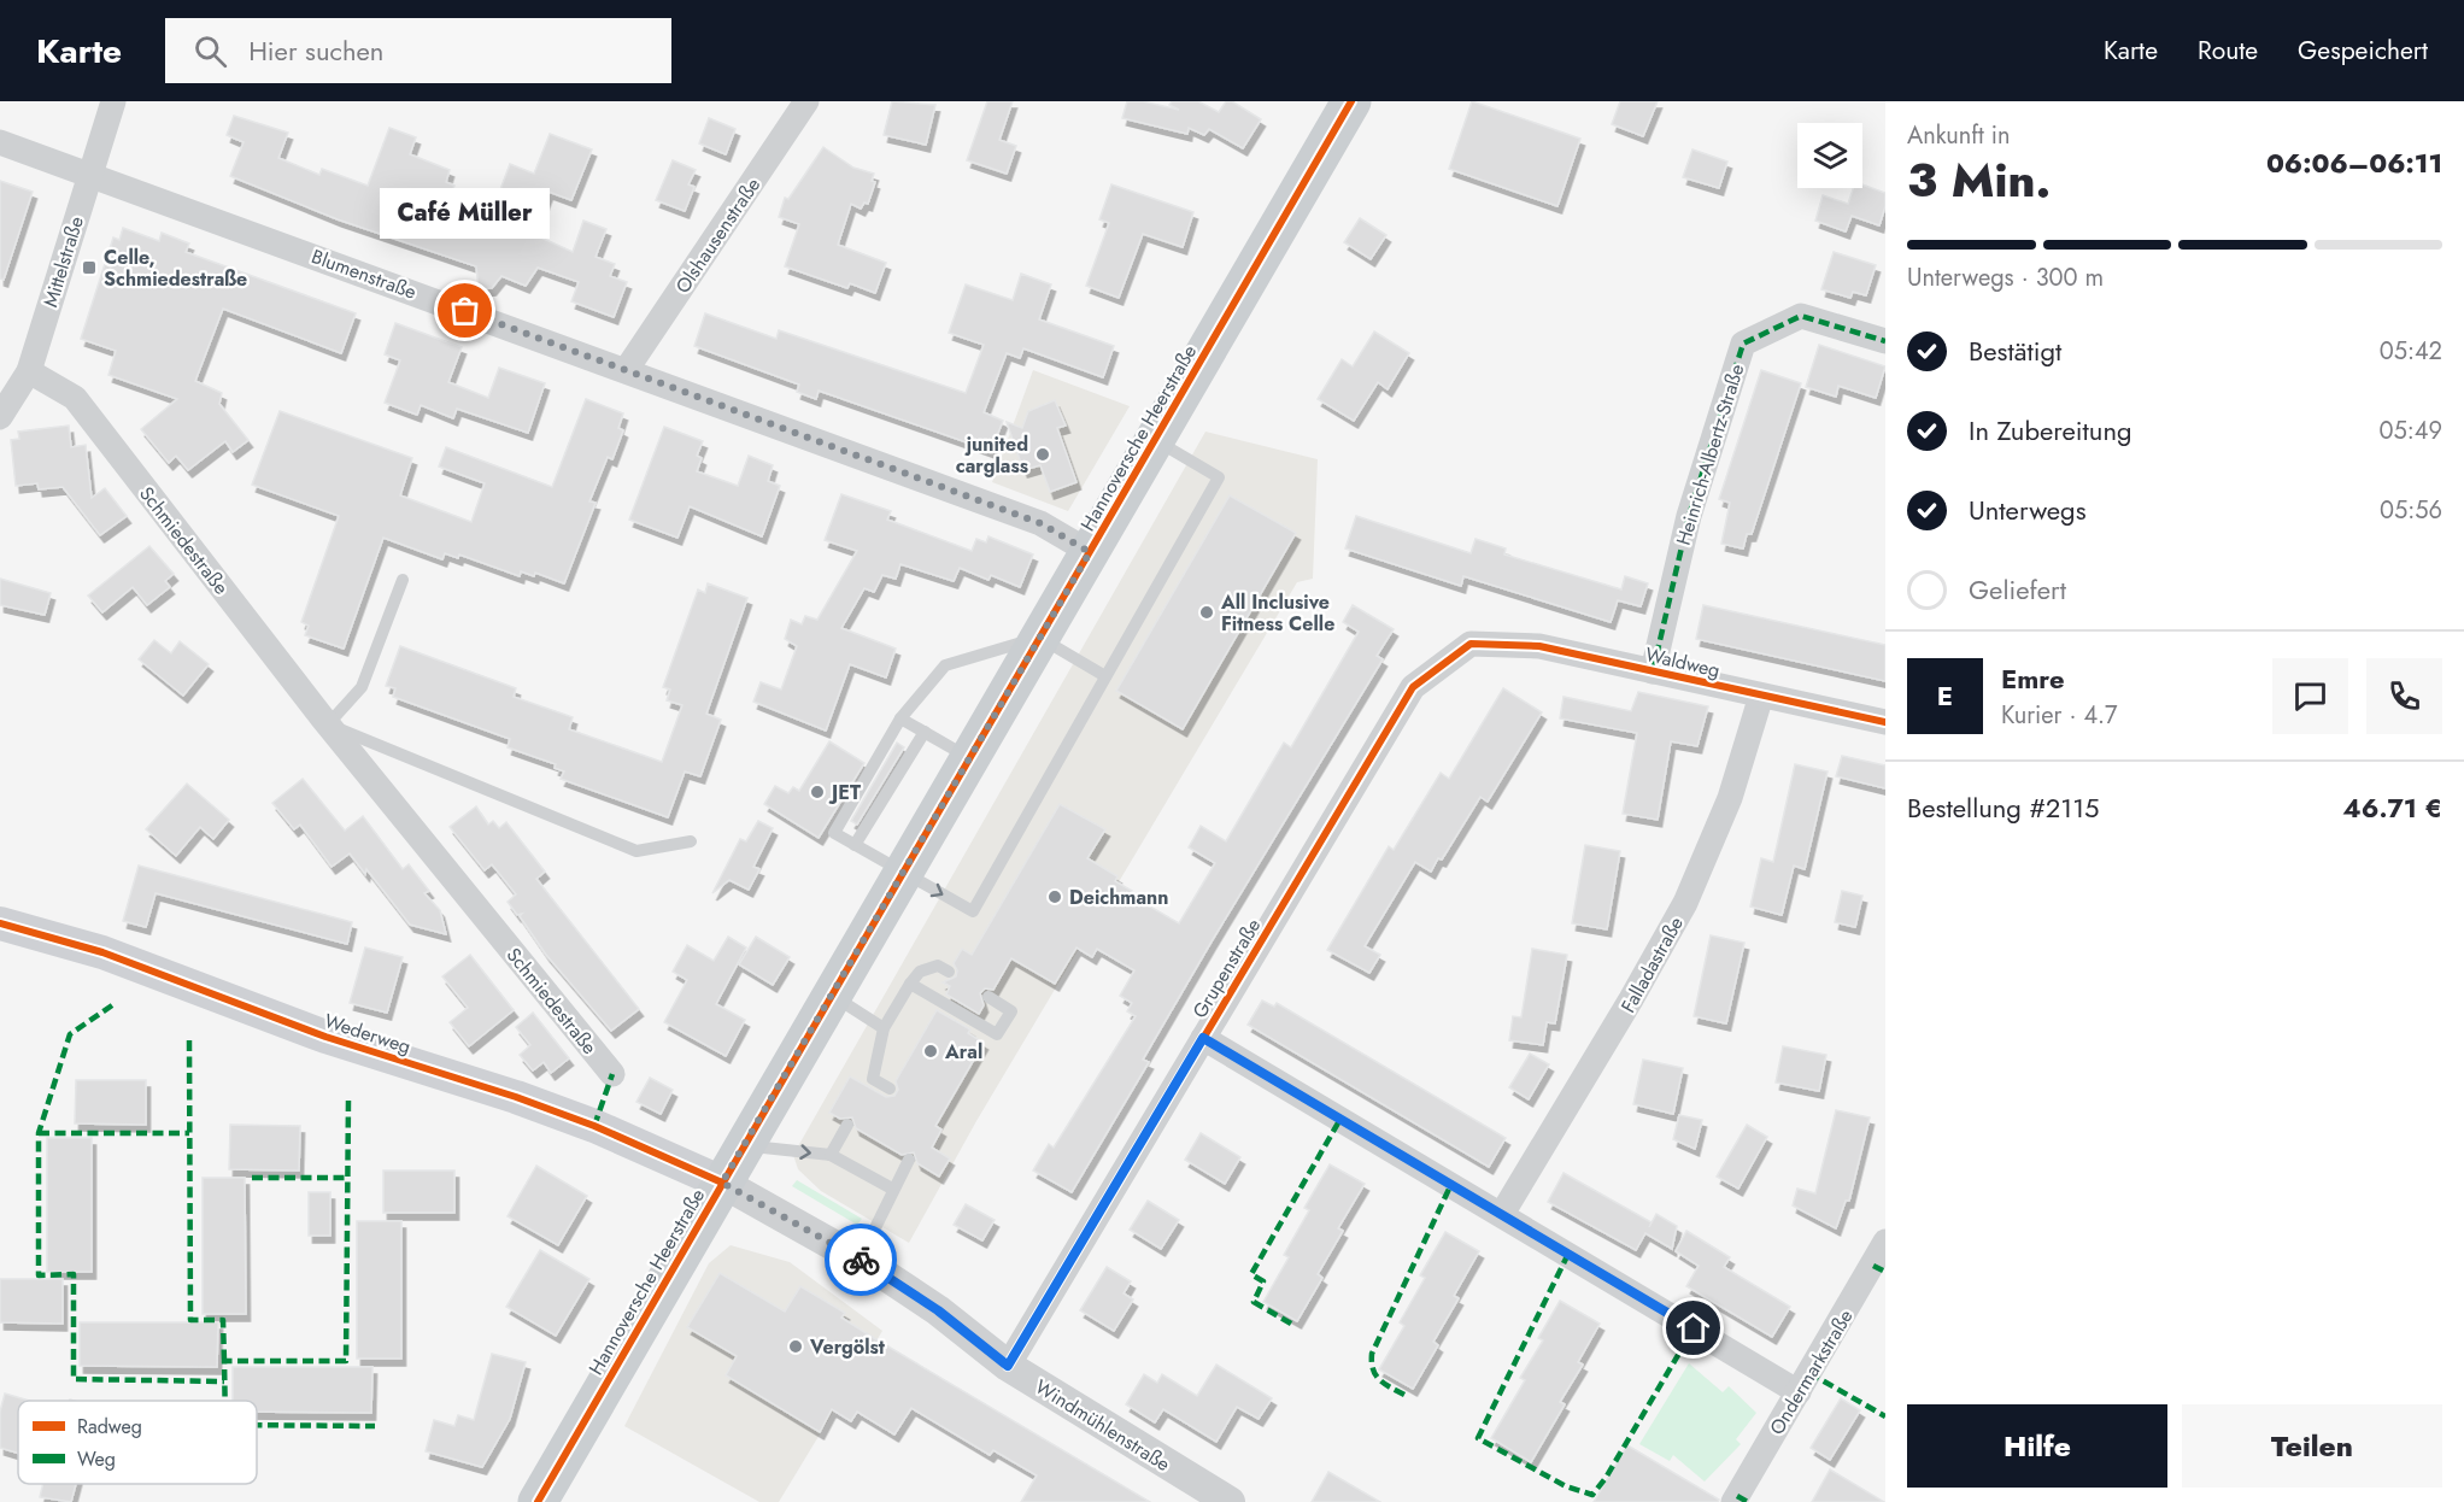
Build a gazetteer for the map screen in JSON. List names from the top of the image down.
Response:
{
  "streets": {
    "main road": ["Hannoversche Heerstraße", "Wederweg"],
    "street": [
      "Olshausenstraße",
      "Mittelstraße",
      "Blumenstraße",
      "Heinrich-Albertz-Straße",
      "Schmiedestraße",
      "Waldweg",
      "Falladastraße",
      "Grupenstraße",
      "Ondermarkstraße",
      "Windmühlenstraße"
    ]
  },
  "crossings": [
    ["Olshausenstraße", "Blumenstraße"],
    ["Mittelstraße", "Blumenstraße"],
    ["Mittelstraße", "Schmiedestraße"],
    ["Blumenstraße", "Hannoversche Heerstraße"],
    ["Hannoversche Heerstraße", "Wederweg"],
    ["Hannoversche Heerstraße", "Windmühlenstraße"],
    ["Heinrich-Albertz-Straße", "Waldweg"],
    ["Waldweg", "Falladastraße"],
    ["Waldweg", "Grupenstraße"],
    ["Grupenstraße", "Windmühlenstraße"],
    ["Wederweg", "Windmühlenstraße"]
  ],
  "places": {
    "transit": ["Celle, Schmiedestraße"],
    "other": [
      "Café Müller",
      "junited carglass",
      "All Inclusive Fitness Celle",
      "JET",
      "Deichmann",
      "Aral",
      "Vergölst"
    ]
  },
  "legend": ["Radweg", "Weg"],
  "page": {
    "header": "Karte",
    "search": "Hier suchen",
    "nav": ["Karte", "Route", "Gespeichert"],
    "heading": ["3 Min.", "Ankunft in", "06:06–06:11"],
    "panel": [
      "Emre",
      "Kurier · 4.7",
      "Bestellung #2115",
      "46.71 €"
    ],
    "bubble": "Café Müller",
    "bar": "Unterwegs · 300 m",
    "list": [
      ["Bestätigt", "05:42"],
      ["In Zubereitung", "05:49"],
      ["Unterwegs", "05:56"],
      "Geliefert"
    ],
    "round": "E",
    "buttons": ["Hilfe", "Teilen"]
  }
}
